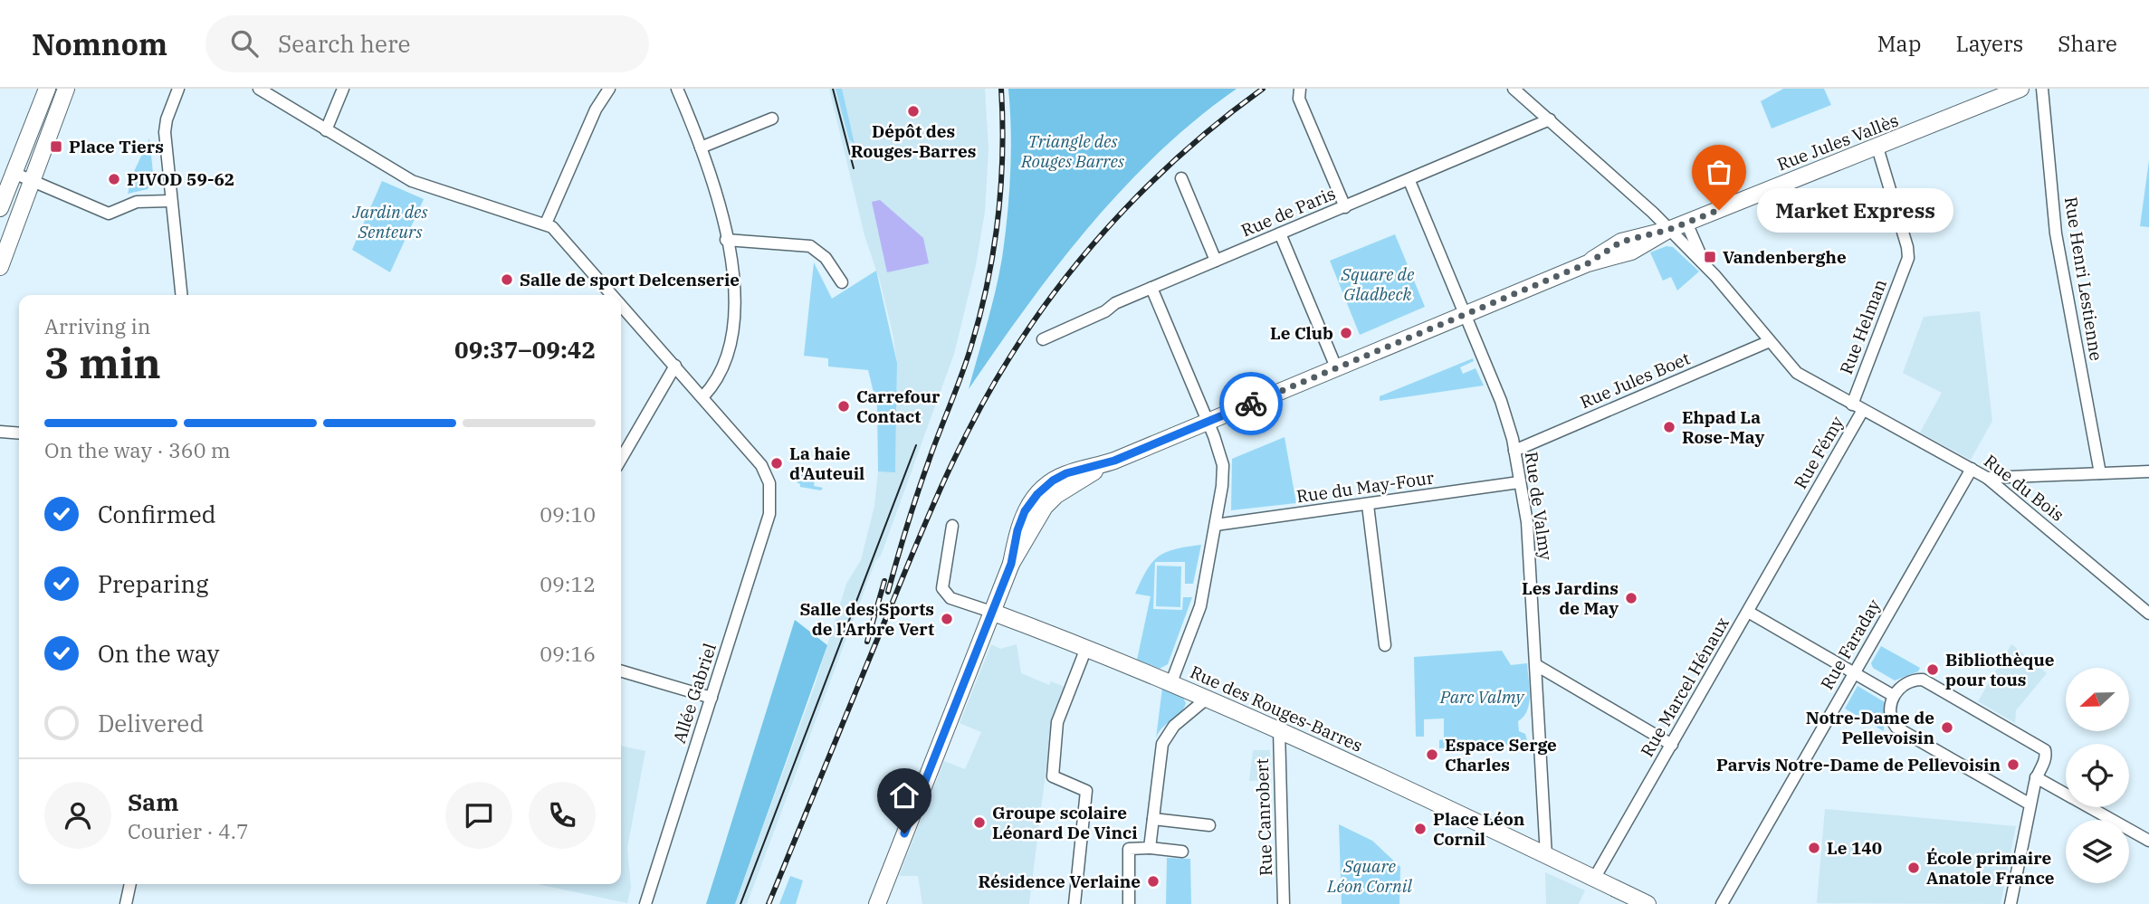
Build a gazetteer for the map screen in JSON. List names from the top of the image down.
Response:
{
  "streets": {
    "street": [
      "Rue Jules Vallès",
      "Rue de Paris",
      "Rue Henri Lestienne",
      "Rue Helman",
      "Rue Jules Boet",
      "Rue Fémy",
      "Rue du May-Four",
      "Rue du Bois",
      "Rue de Valmy",
      "Rue Faraday",
      "Rue Marcel Hénaux",
      "Allée Gabriel",
      "Rue des Rouges-Barres",
      "Rue Canrobert"
    ]
  },
  "crossings": [
    ["Rue Jules Vallès", "Rue Helman"],
    ["Rue Jules Vallès", "Rue de Valmy"],
    ["Rue Jules Vallès", "Rue des Rouges-Barres"],
    ["Rue de Paris", "Rue de Valmy"],
    ["Rue Helman", "Rue Fémy"],
    ["Rue Helman", "Rue du Bois"],
    ["Rue Jules Boet", "Rue du Bois"],
    ["Rue Jules Boet", "Rue de Valmy"],
    ["Rue Fémy", "Rue du Bois"],
    ["Rue Fémy", "Rue Marcel Hénaux"],
    ["Rue du May-Four", "Rue de Valmy"],
    ["Rue du Bois", "Rue Faraday"],
    ["Rue de Valmy", "Rue des Rouges-Barres"],
    ["Rue Marcel Hénaux", "Rue des Rouges-Barres"],
    ["Rue des Rouges-Barres", "Rue Canrobert"]
  ],
  "parks": [
    "Triangle des Rouges Barres",
    "Jardin des Senteurs",
    "Square de Gladbeck",
    "Parc Valmy",
    "Square Léon Cornil"
  ],
  "places": {
    "other": [
      "Dépôt des Rouges-Barres",
      "PIVOD 59-62",
      "Market Express",
      "Salle de sport Delcenserie",
      "Le Club",
      "Carrefour Contact",
      "Ehpad La Rose-May",
      "La haie d'Auteuil",
      "Les Jardins de May",
      "Salle des Sports de l'Arbre Vert",
      "Bibliothèque pour tous",
      "Notre-Dame de Pellevoisin",
      "Espace Serge Charles",
      "Parvis Notre-Dame de Pellevoisin",
      "Groupe scolaire Léonard De Vinci",
      "Place Léon Cornil",
      "Le 140",
      "École primaire Anatole France",
      "Résidence Verlaine"
    ],
    "transit": ["Place Tiers", "Vandenberghe"]
  },
  "north": "left",
  "page": {
    "header": "Nomnom",
    "search": "Search here",
    "nav": ["Map", "Layers", "Share"],
    "bubble": "Market Express",
    "heading": ["3 min", "Arriving in", "09:37–09:42"],
    "panel": ["Sam", "Courier · 4.7"],
    "bar": "On the way · 360 m",
    "list": [
      ["Confirmed", "09:10"],
      ["Preparing", "09:12"],
      ["On the way", "09:16"],
      "Delivered"
    ]
  }
}
